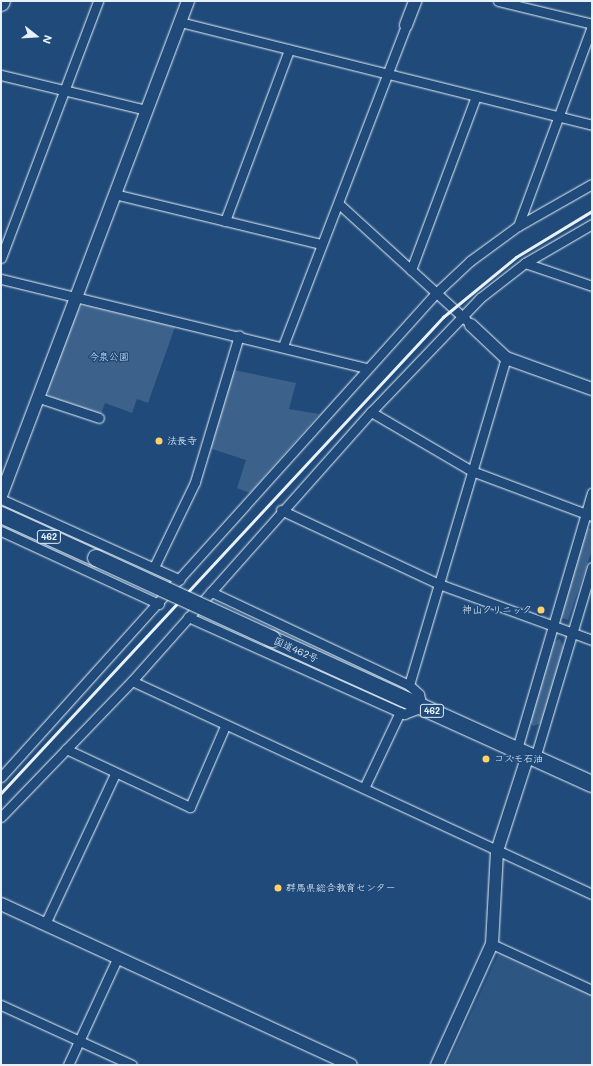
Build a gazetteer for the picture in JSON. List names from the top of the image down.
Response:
{
  "streets": {
    "highway": ["462", "国道462号"]
  },
  "parks": ["今泉公園"],
  "places": [
    "法長寺",
    "神山クリニック",
    "コスモ石油",
    "群馬県総合教育センター"
  ],
  "north": "right"
}
